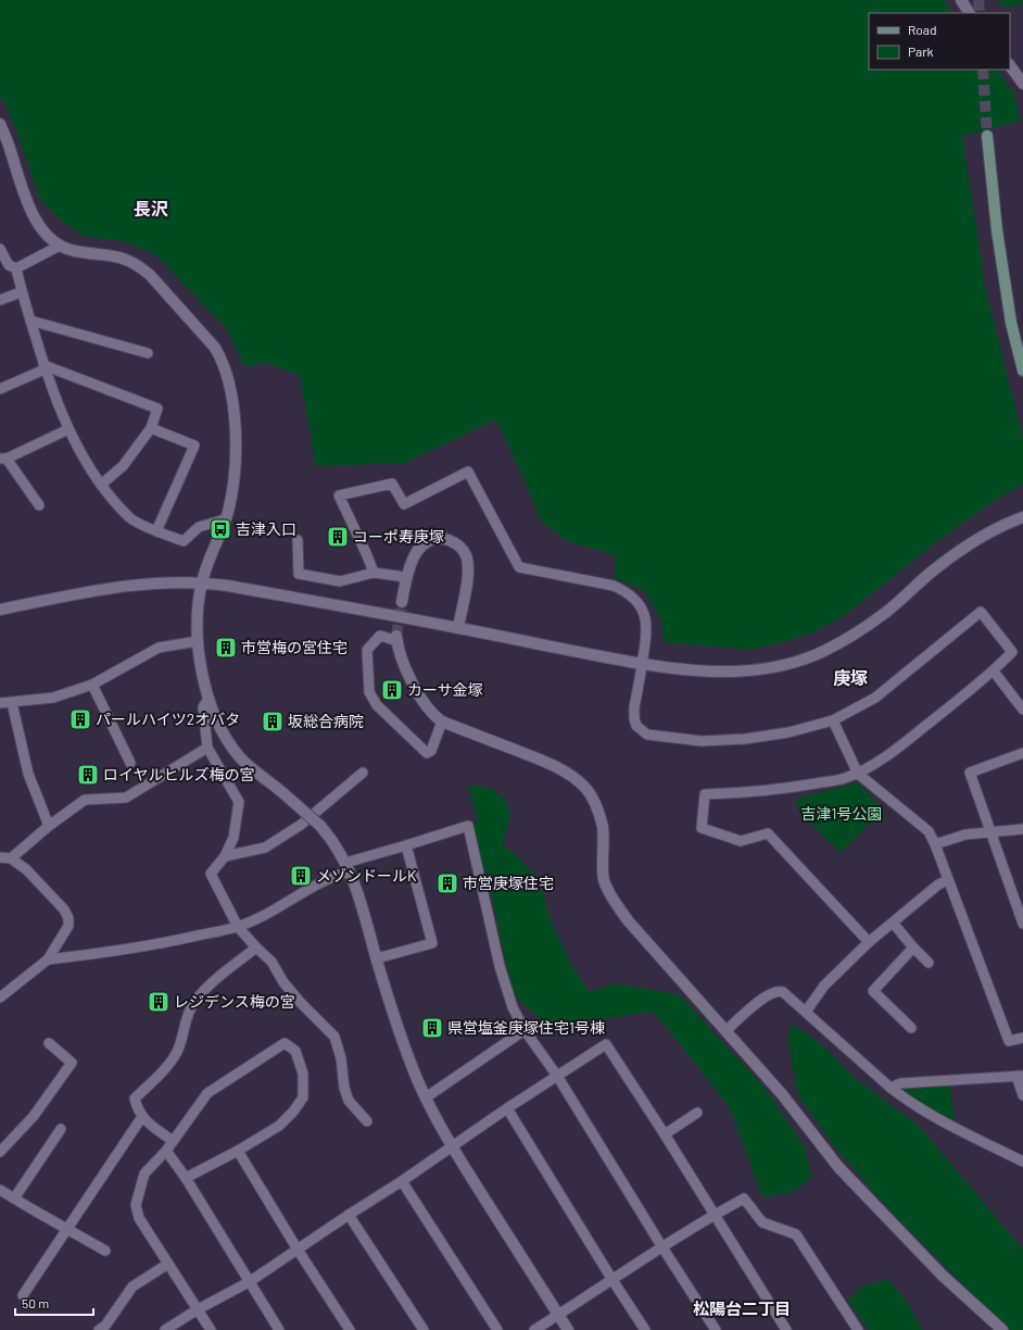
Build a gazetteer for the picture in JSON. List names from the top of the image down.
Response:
{
  "districts": ["長沢", "庚塚", "松陽台二丁目"],
  "parks": ["吉津1号公園"],
  "places": {
    "bus stop": ["吉津入口"],
    "building": [
      "コーポ寿庚塚",
      "市営梅の宮住宅",
      "カーサ金塚",
      "パールハイツ2オバタ",
      "坂総合病院",
      "ロイヤルヒルズ梅の宮",
      "メゾンドールK",
      "市営庚塚住宅",
      "レジデンス梅の宮",
      "県営塩釜庚塚住宅1号棟"
    ]
  },
  "legend": ["Road", "Park"],
  "scale_bar": "50 m"
}
